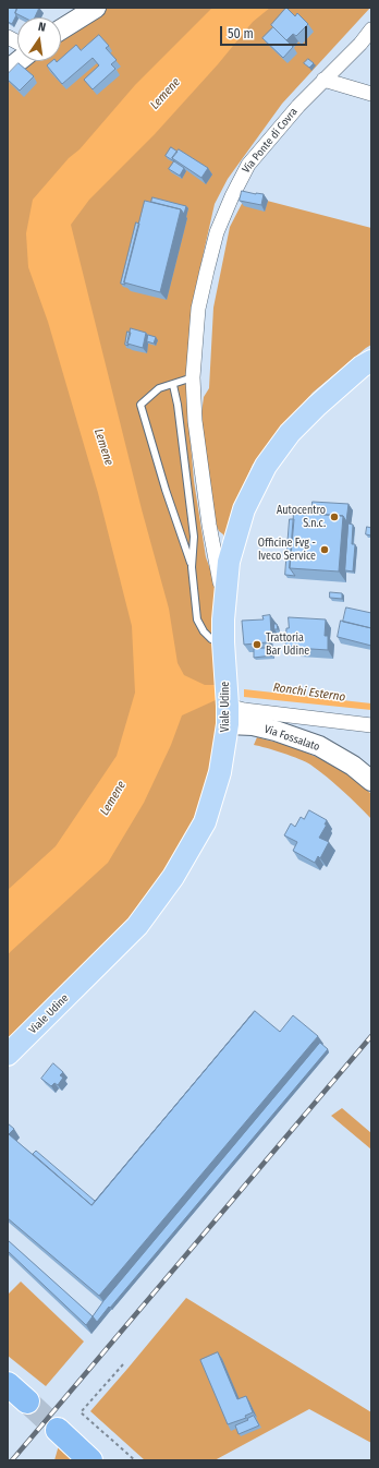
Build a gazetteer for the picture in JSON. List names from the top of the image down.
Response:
{
  "streets": {
    "main road": ["Viale Udine"],
    "street": ["Via Ponte di Covra", "Via Fossalato"]
  },
  "crossings": [
    ["Via Ponte di Covra", "Viale Udine"],
    ["Viale Udine", "Via Fossalato"]
  ],
  "water": ["Lemene", "Ronchi Esterno"],
  "places": ["Autocentro S.n.c.", "Officine Fvg - Iveco Service", "Trattoria Bar Udine"],
  "scale_bar": "50 m",
  "north": "top"
}
